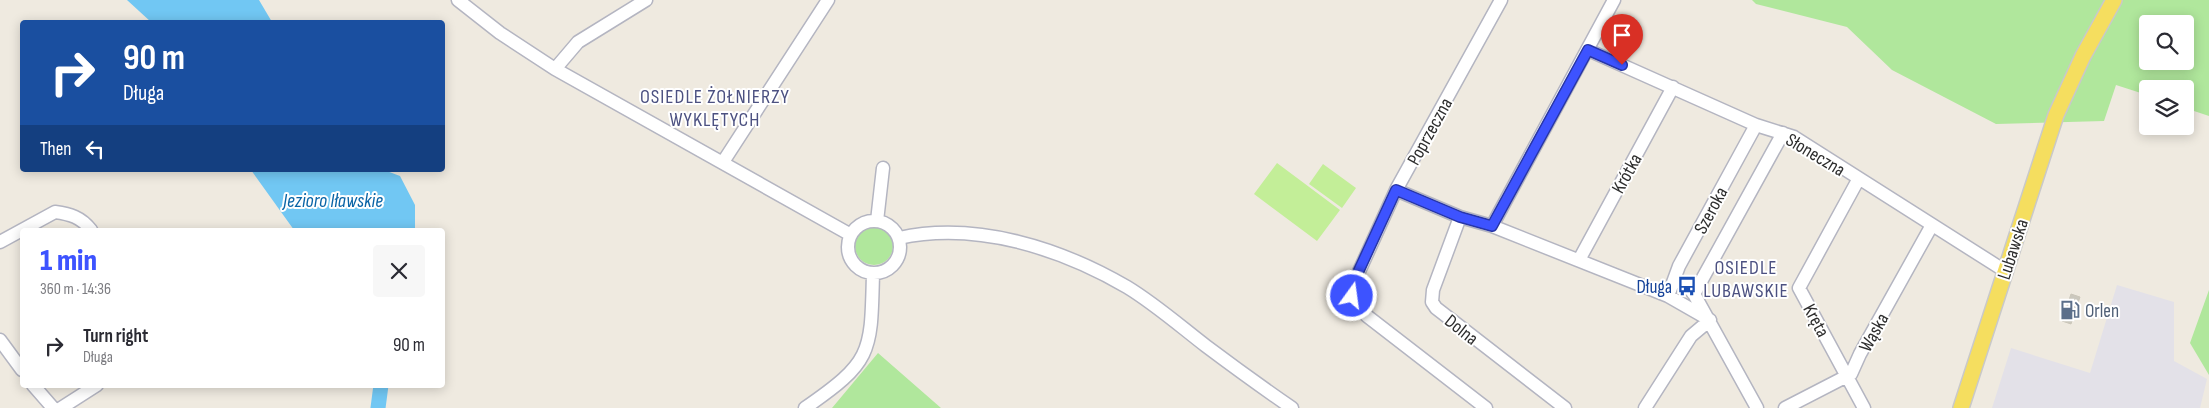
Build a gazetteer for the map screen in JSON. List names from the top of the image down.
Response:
{
  "streets": {
    "main road": ["Lubawska"],
    "street": [
      "Poprzeczna",
      "Słoneczna",
      "Krótka",
      "Szeroka",
      "Kręta",
      "Dolna",
      "Wąska"
    ]
  },
  "crossings": [
    ["Słoneczna", "Krótka"],
    ["Słoneczna", "Szeroka"],
    ["Słoneczna", "Lubawska"],
    ["Słoneczna", "Kręta"],
    ["Słoneczna", "Wąska"],
    ["Kręta", "Wąska"]
  ],
  "districts": ["OSIEDLE ŻOŁNIERZY WYKLĘTYCH", "OSIEDLE LUBAWSKIE"],
  "water": ["Jezioro Iławskie"],
  "places": {
    "bus stop": ["Długa"],
    "fuel station": ["Orlen"]
  },
  "page": {
    "turn": ["90 m", "Długa"],
    "then": "Then",
    "heading": ["1 min", "360 m · 14:36"],
    "list": [
      {
        "name": "Turn right",
        "note": "Długa",
        "value": "90 m"
      }
    ]
  }
}
